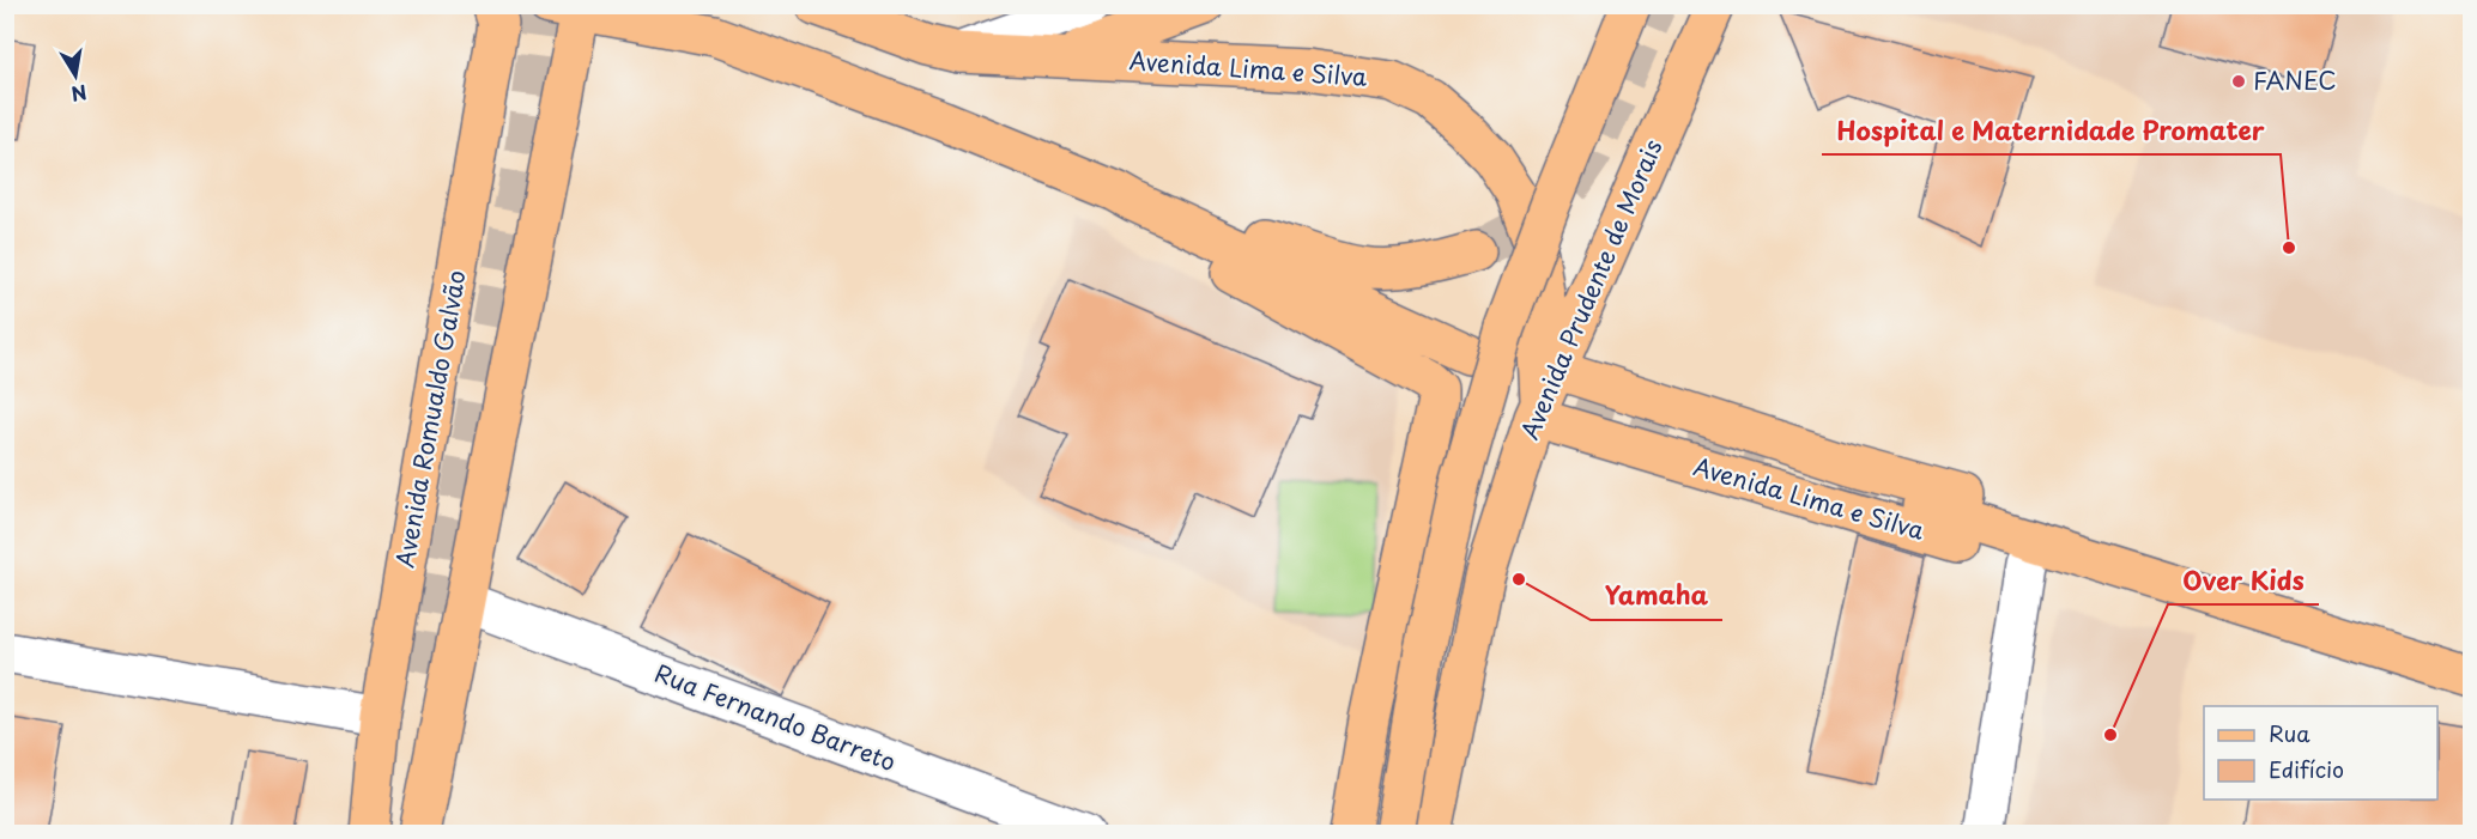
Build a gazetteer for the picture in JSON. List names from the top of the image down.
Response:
{
  "streets": {
    "main road": ["Avenida Lima e Silva", "Avenida Prudente de Morais", "Avenida Romualdo Galvão"],
    "street": ["Rua Fernando Barreto"]
  },
  "crossings": [
    ["Avenida Lima e Silva", "Avenida Prudente de Morais"]
  ],
  "places": [
    "FANEC",
    "Hospital e Maternidade Promater",
    "Yamaha",
    "Over Kids"
  ],
  "legend": ["Rua", "Edifício"],
  "north": "bottom"
}
